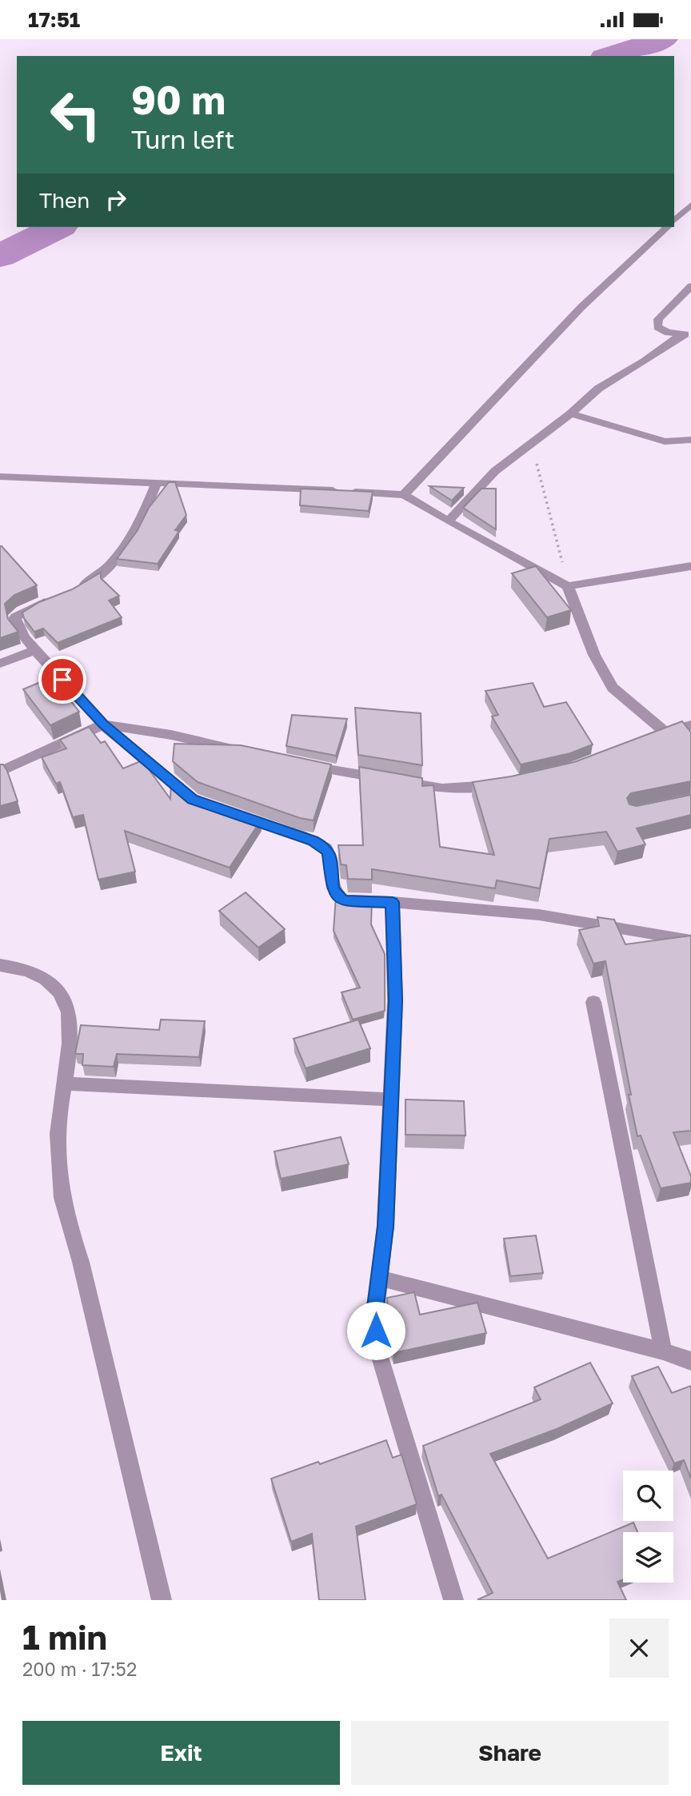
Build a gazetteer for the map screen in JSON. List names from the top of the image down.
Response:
{
  "page": {
    "status": "17:51",
    "turn": ["90 m", "Turn left"],
    "then": "Then",
    "heading": ["1 min", "200 m · 17:52"],
    "buttons": ["Exit", "Share"]
  }
}
